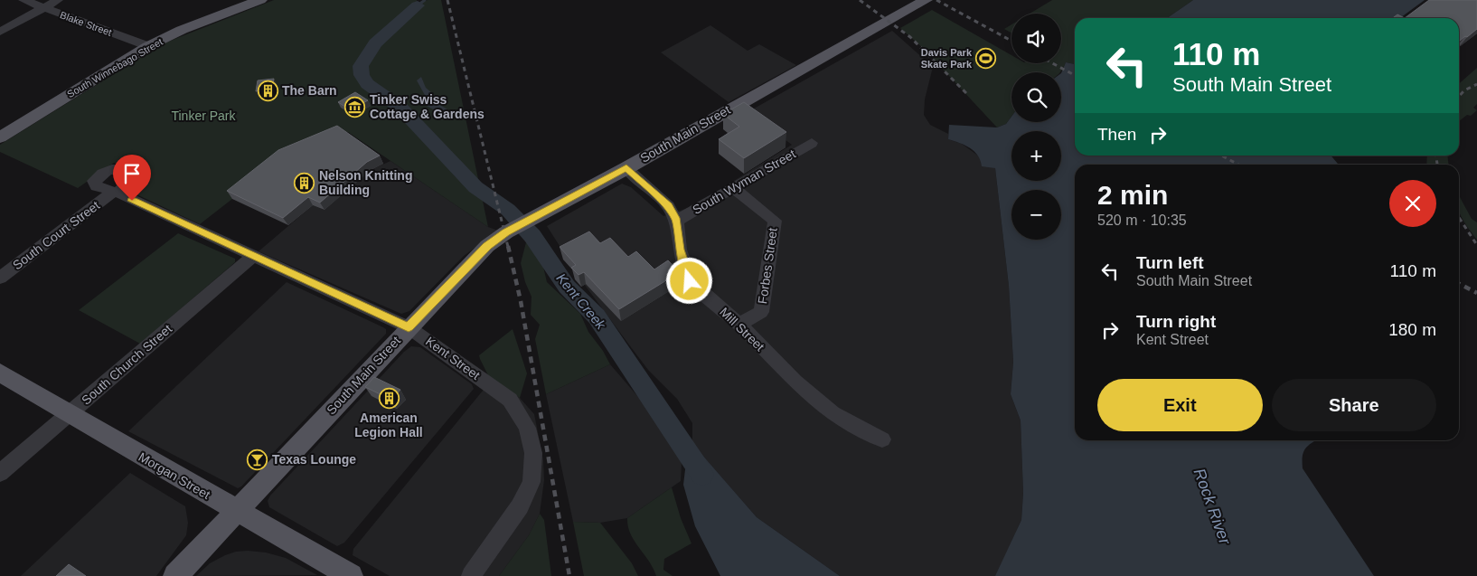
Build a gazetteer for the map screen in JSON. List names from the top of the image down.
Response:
{
  "streets": {
    "main road": ["South Winnebago Street", "South Main Street", "Morgan Street"],
    "street": [
      "Blake Street",
      "South Wyman Street",
      "South Court Street",
      "Forbes Street",
      "Mill Street",
      "Kent Street",
      "South Church Street"
    ]
  },
  "crossings": [
    ["Blake Street", "South Winnebago Street"],
    ["South Main Street", "Mill Street"],
    ["South Main Street", "Kent Street"],
    ["South Main Street", "Morgan Street"],
    ["South Wyman Street", "Forbes Street"],
    ["South Wyman Street", "Mill Street"],
    ["South Court Street", "Kent Street"],
    ["Forbes Street", "Mill Street"],
    ["Kent Street", "South Church Street"],
    ["South Church Street", "Morgan Street"]
  ],
  "water": ["Kent Creek", "Rock River"],
  "parks": ["Tinker Park"],
  "places": {
    "sports": ["Davis Park Skate Park"],
    "building": ["The Barn", "Nelson Knitting Building", "American Legion Hall"],
    "museum": ["Tinker Swiss Cottage & Gardens"],
    "bar": ["Texas Lounge"]
  },
  "page": {
    "map_buttons": ["+", "−"],
    "turn": ["110 m", "South Main Street"],
    "then": "Then",
    "heading": ["2 min", "520 m · 10:35"],
    "list": [
      {
        "name": "Turn left",
        "note": "South Main Street",
        "value": "110 m"
      },
      {
        "name": "Turn right",
        "note": "Kent Street",
        "value": "180 m"
      }
    ],
    "buttons": ["Exit", "Share"]
  }
}
